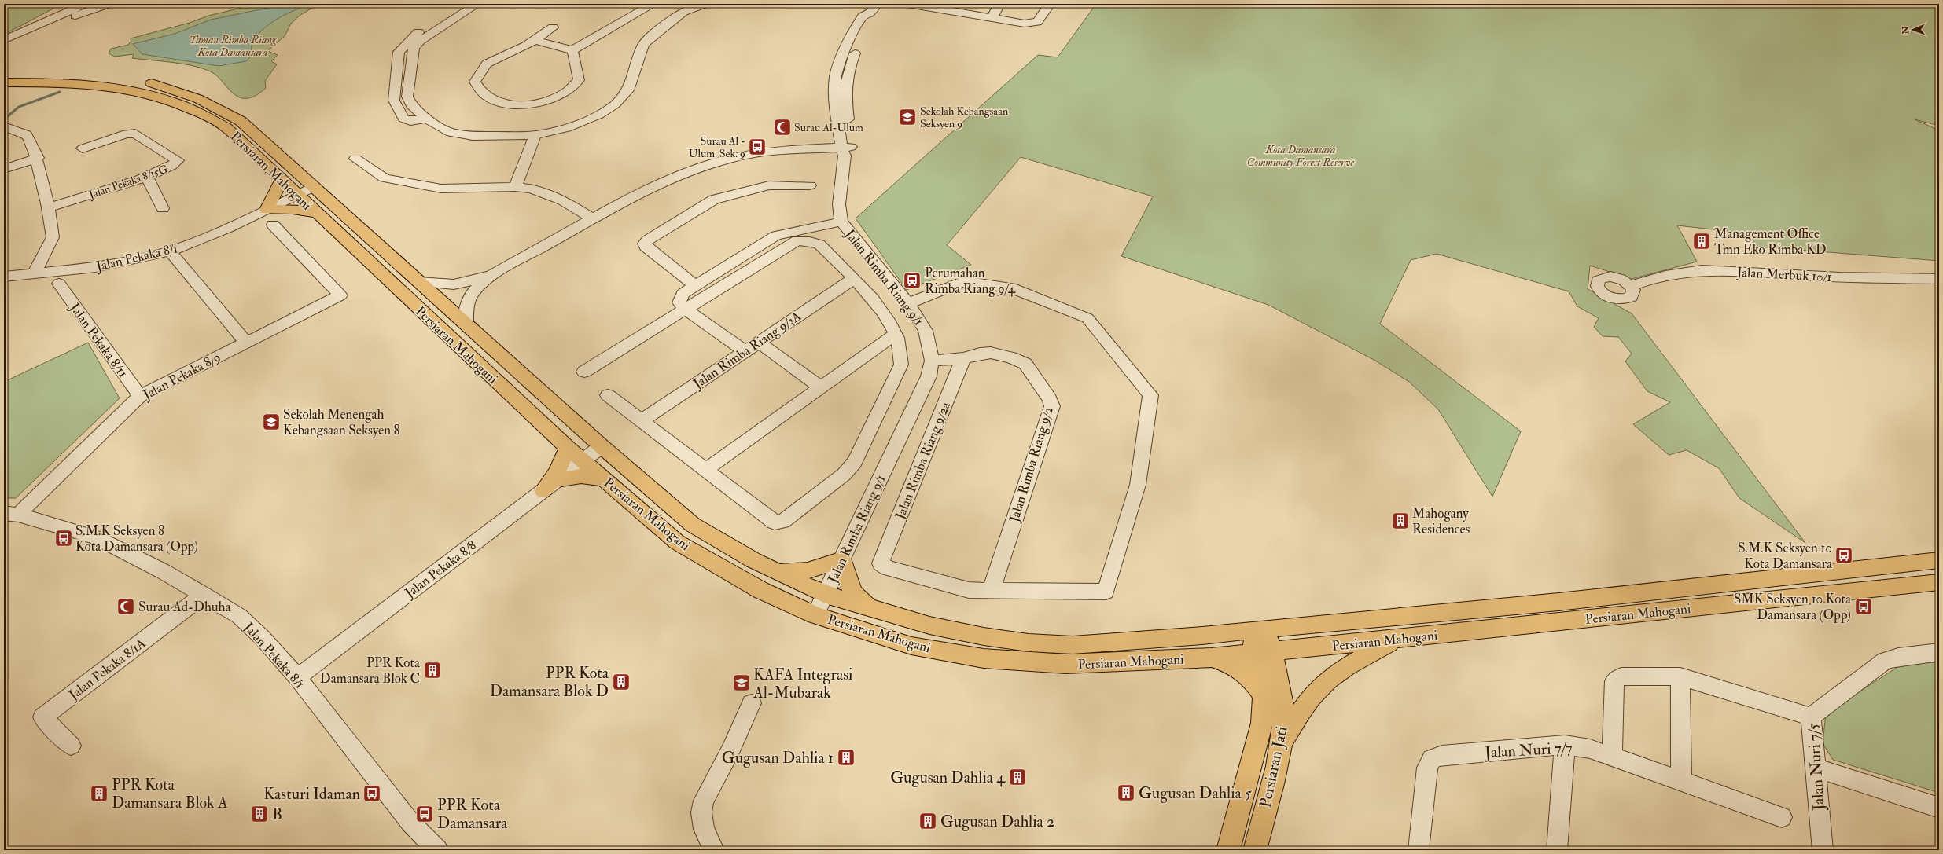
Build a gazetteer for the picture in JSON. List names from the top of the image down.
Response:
{
  "streets": {
    "main road": ["Persiaran Mahogani", "Persiaran Jati"],
    "street": [
      "Jalan Pekaka 8/15G",
      "Jalan Pekaka 8/1",
      "Jalan Merbuk 10/1",
      "Jalan Rimba Riang 9/1",
      "Jalan Pekaka 8/11",
      "Jalan Rimba Riang 9/3A",
      "Jalan Pekaka 8/9",
      "Jalan Rimba Riang 9/2a",
      "Jalan Rimba Riang 9/2",
      "Jalan Pekaka 8/8",
      "Jalan Pekaka 8/1A",
      "Jalan Nuri 7/7",
      "Jalan Nuri 7/5"
    ]
  },
  "crossings": [
    ["Persiaran Mahogani", "Jalan Pekaka 8/1"],
    ["Persiaran Mahogani", "Jalan Rimba Riang 9/1"],
    ["Persiaran Mahogani", "Jalan Pekaka 8/8"],
    ["Persiaran Mahogani", "Persiaran Jati"],
    ["Jalan Pekaka 8/1", "Jalan Pekaka 8/9"],
    ["Jalan Pekaka 8/1", "Jalan Pekaka 8/8"],
    ["Jalan Pekaka 8/1", "Jalan Pekaka 8/1A"],
    ["Jalan Rimba Riang 9/1", "Jalan Rimba Riang 9/2"],
    ["Jalan Pekaka 8/11", "Jalan Pekaka 8/9"],
    ["Jalan Rimba Riang 9/2a", "Jalan Rimba Riang 9/2"]
  ],
  "parks": ["Taman Rimba Riang Kota Damansara", "Kota Damansara Community Forest Reserve"],
  "places": {
    "school or university": ["Sekolah Kebangsaan Seksyen 9", "Sekolah Menengah Kebangsaan Seksyen 8", "KAFA Integrasi Al-Mubarak"],
    "mosque": ["Surau Al-Ulum", "Surau Ad-Dhuha"],
    "bus stop": [
      "Surau Al - Ulum. Sek. 9",
      "Perumahan Rimba Riang 9/4",
      "S.M.K Seksyen 8 Kota Damansara (Opp)",
      "S.M.K Seksyen 10 Kota Damansara",
      "SMK Seksyen 10 Kota Damansara (Opp)",
      "Kasturi Idaman",
      "PPR Kota Damansara"
    ],
    "building": [
      "Management Office Tmn Eko Rimba KD",
      "Mahogany Residences",
      "PPR Kota Damansara Blok C",
      "PPR Kota Damansara Blok D",
      "Gugusan Dahlia 1",
      "Gugusan Dahlia 4",
      "Gugusan Dahlia 5",
      "PPR Kota Damansara Blok A",
      "B",
      "Gugusan Dahlia 2"
    ]
  },
  "north": "left"
}
